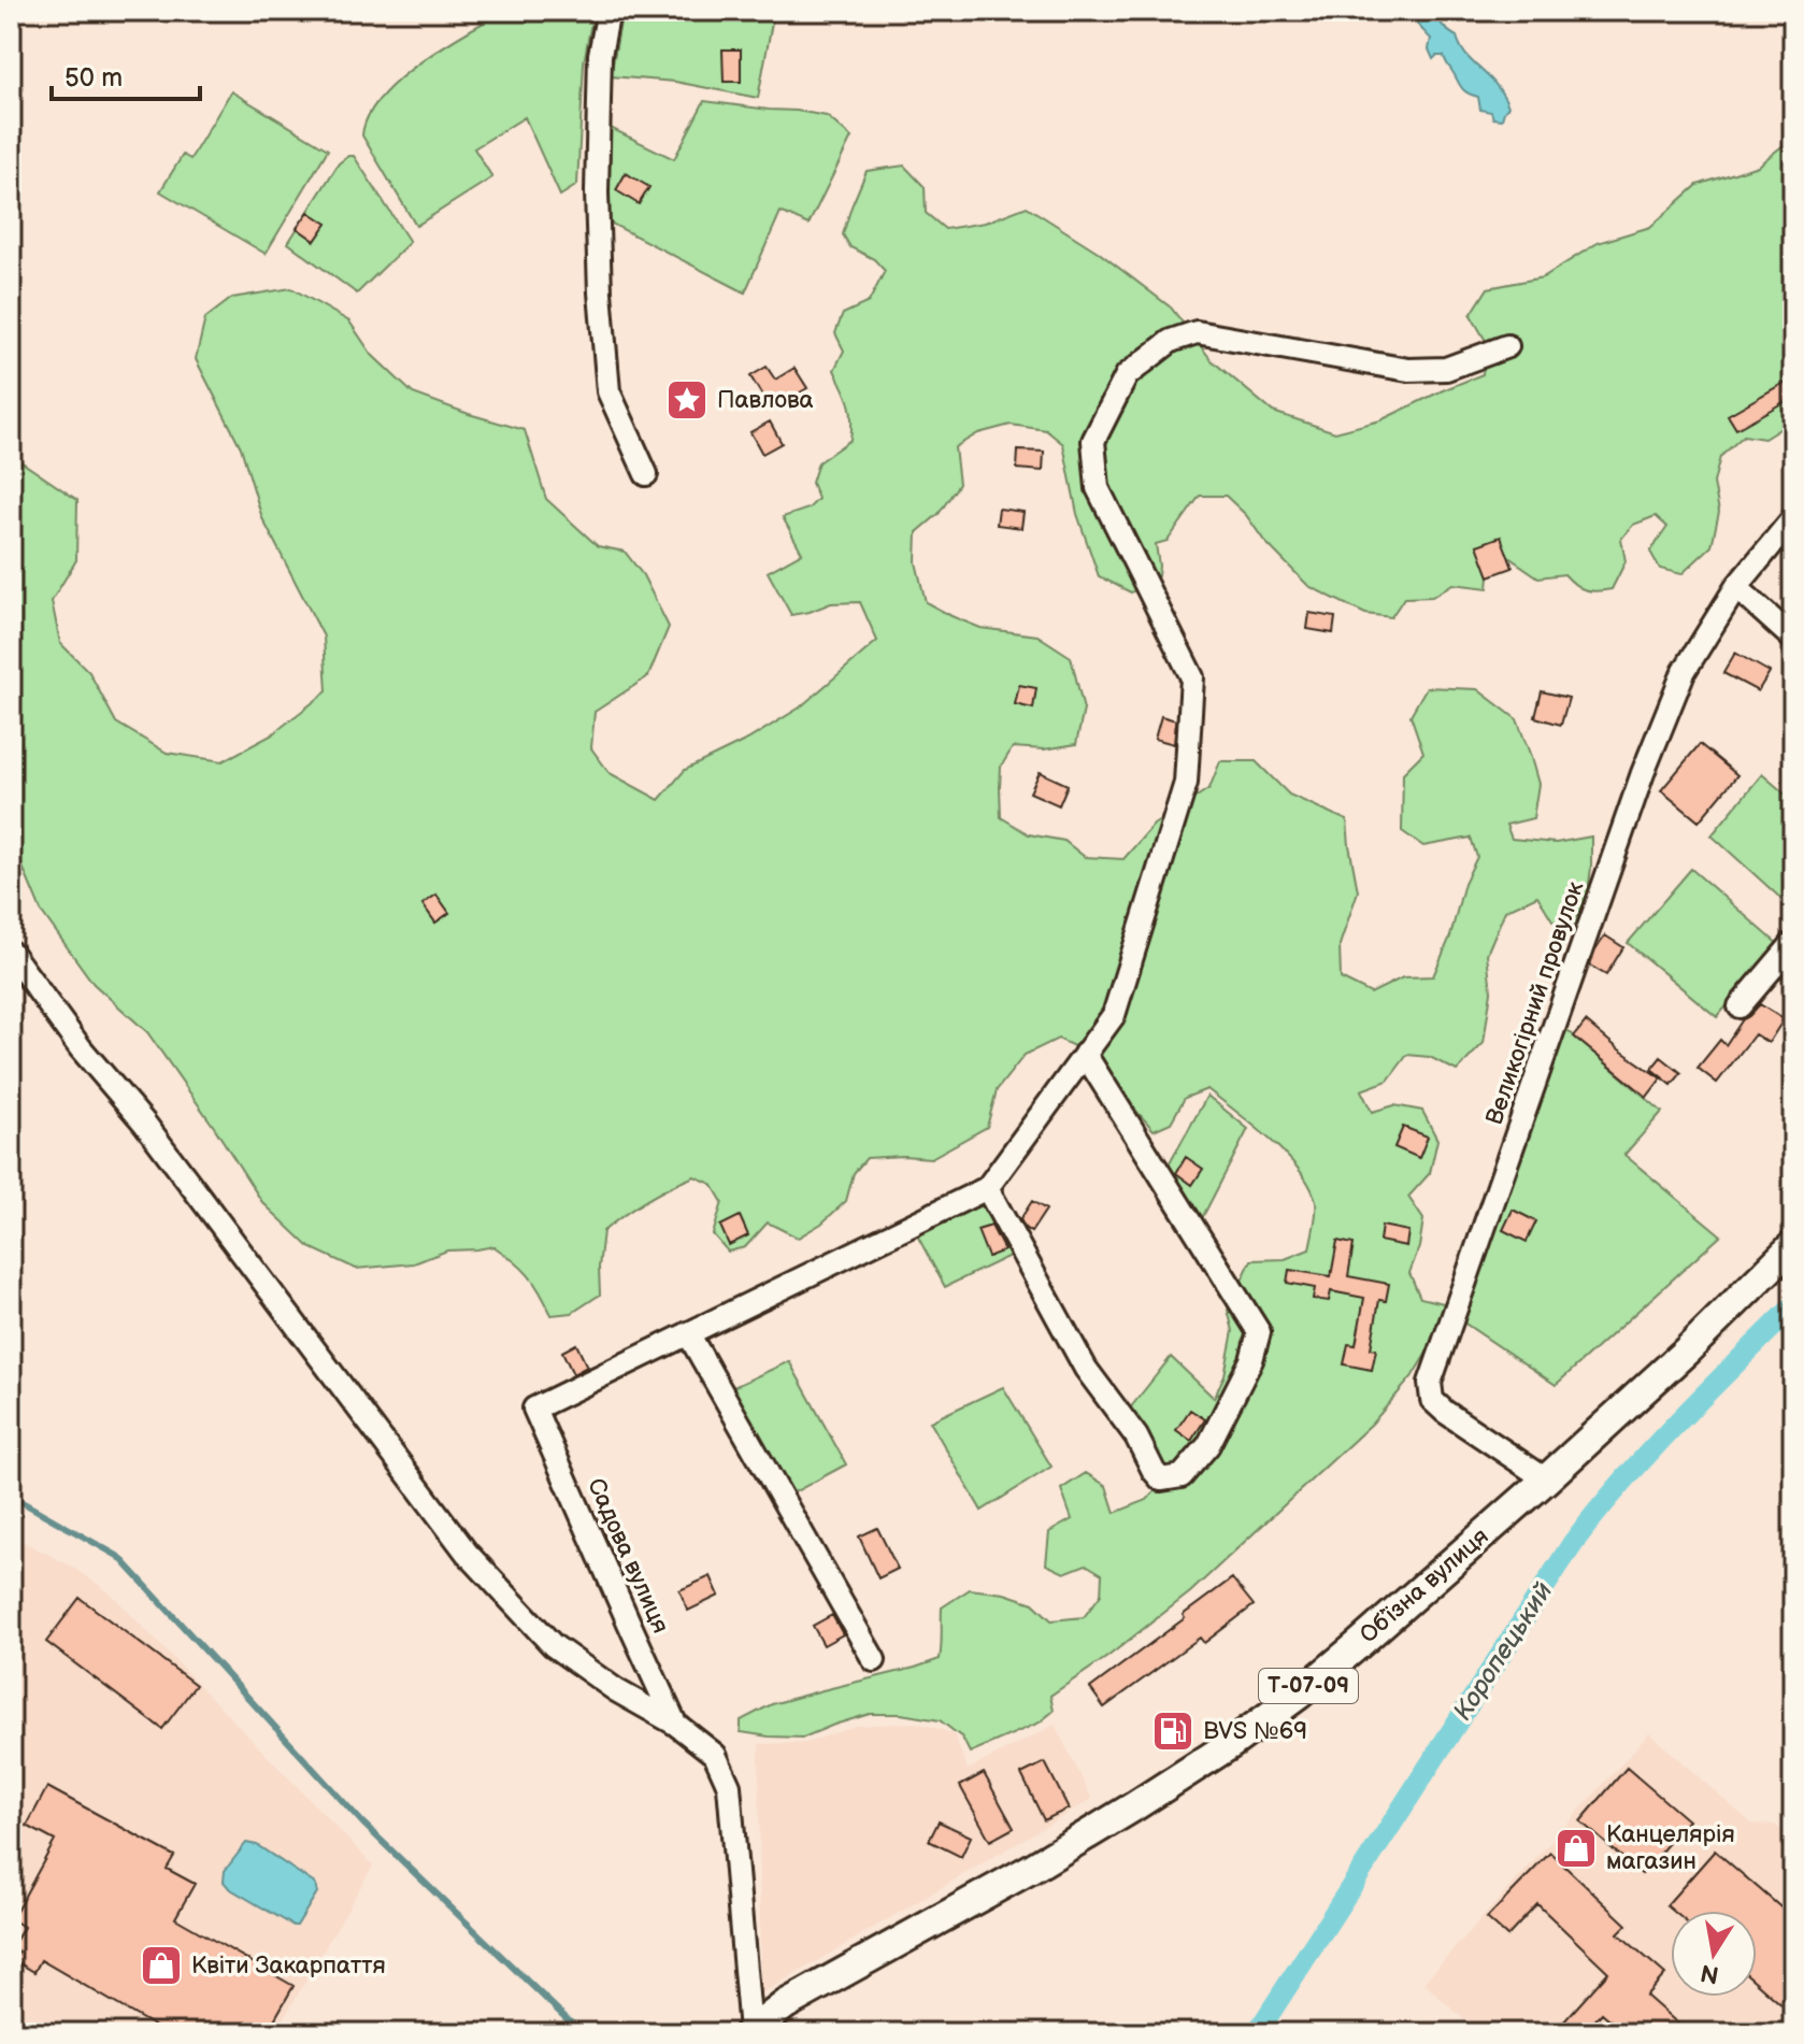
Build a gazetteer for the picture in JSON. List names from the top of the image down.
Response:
{
  "streets": {
    "main road": ["Обʼїзна вулиця", "Т-07-09"],
    "street": ["Великогірний провулок", "Садова вулиця"]
  },
  "crossings": [
    ["Великогірний провулок", "Обʼїзна вулиця"]
  ],
  "water": ["Коропецький"],
  "places": {
    "place": ["Павлова"],
    "fuel station": ["BVS №69"],
    "shop": ["Канцелярія магазин", "Квіти Закарпаття"]
  },
  "scale_bar": "50 m",
  "north": "bottom"
}
